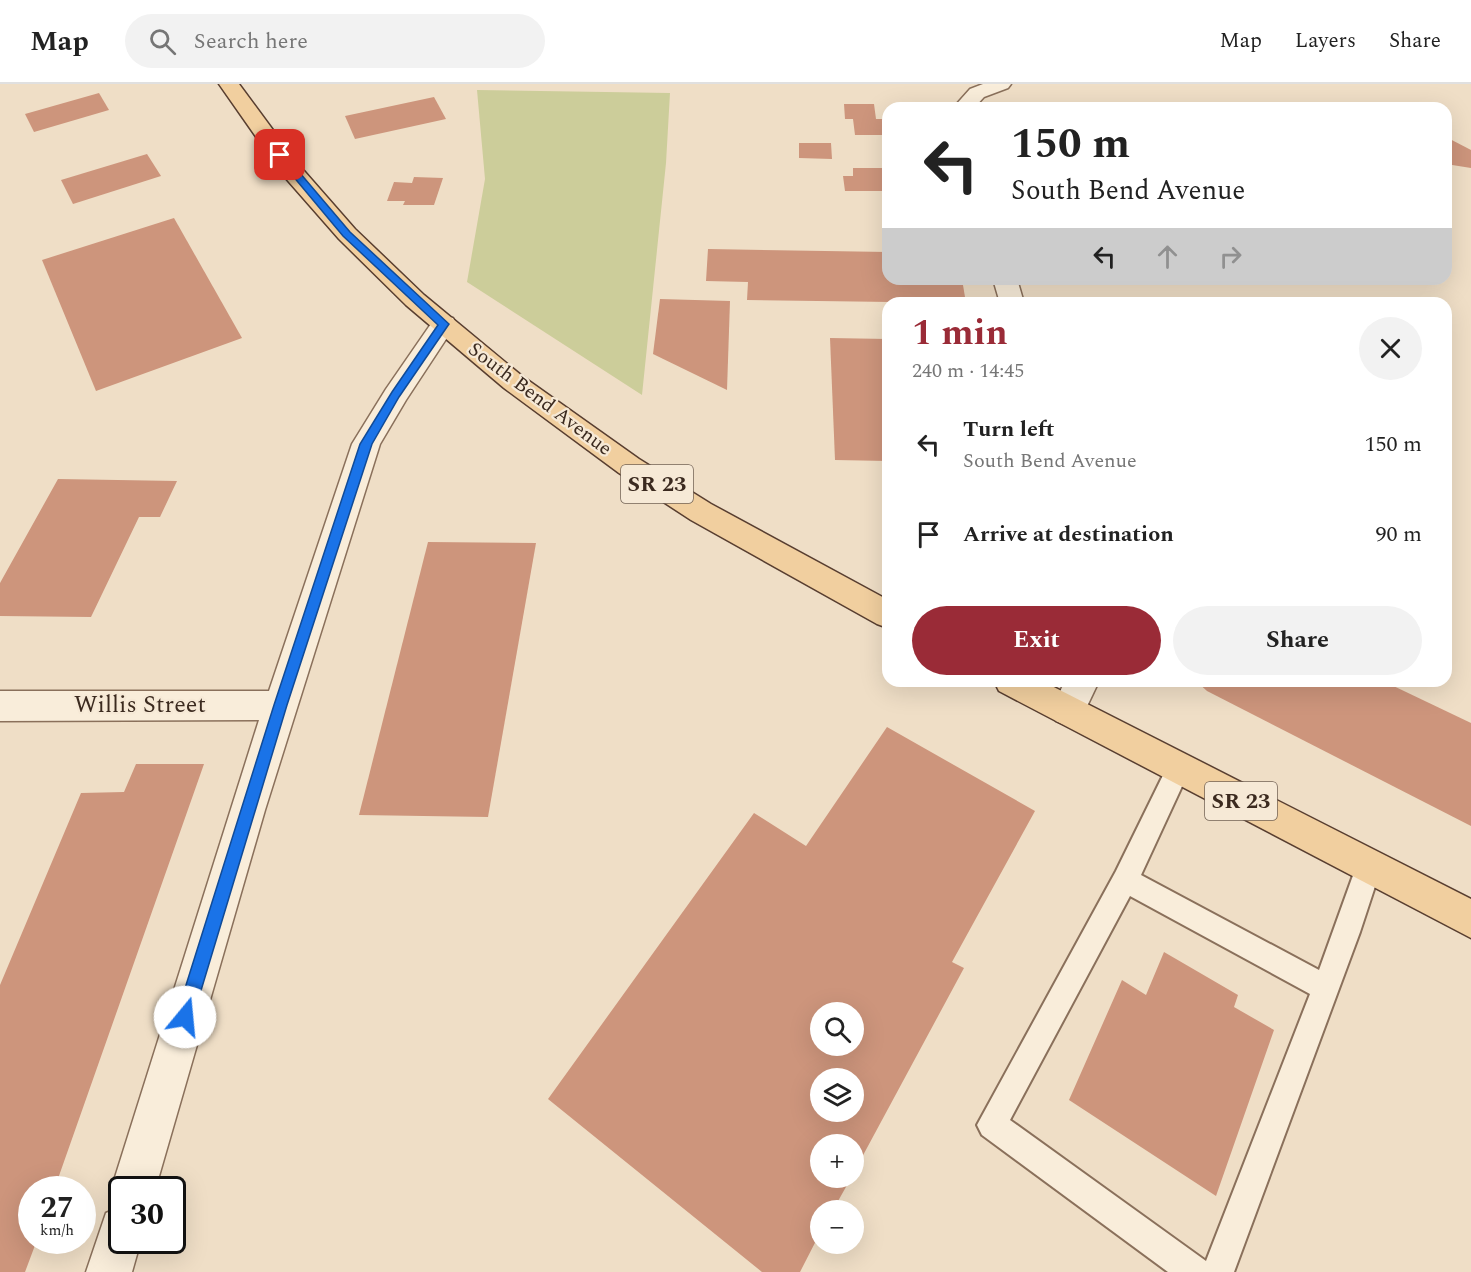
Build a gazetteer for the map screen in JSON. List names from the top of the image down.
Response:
{
  "streets": {
    "main road": ["South Bend Avenue", "SR 23"],
    "street": ["Willis Street"]
  },
  "page": {
    "header": "Map",
    "search": "Search here",
    "nav": ["Map", "Layers", "Share"],
    "turn": ["150 m", "South Bend Avenue"],
    "heading": ["1 min", "240 m · 14:45"],
    "list": [
      {
        "name": "Turn left",
        "note": "South Bend Avenue",
        "value": "150 m"
      },
      {
        "name": "Arrive at destination",
        "value": "90 m"
      }
    ],
    "buttons": ["Exit", "Share"],
    "map_buttons": ["+", "−"],
    "speed": "27 km/h",
    "limit": "30"
  }
}
